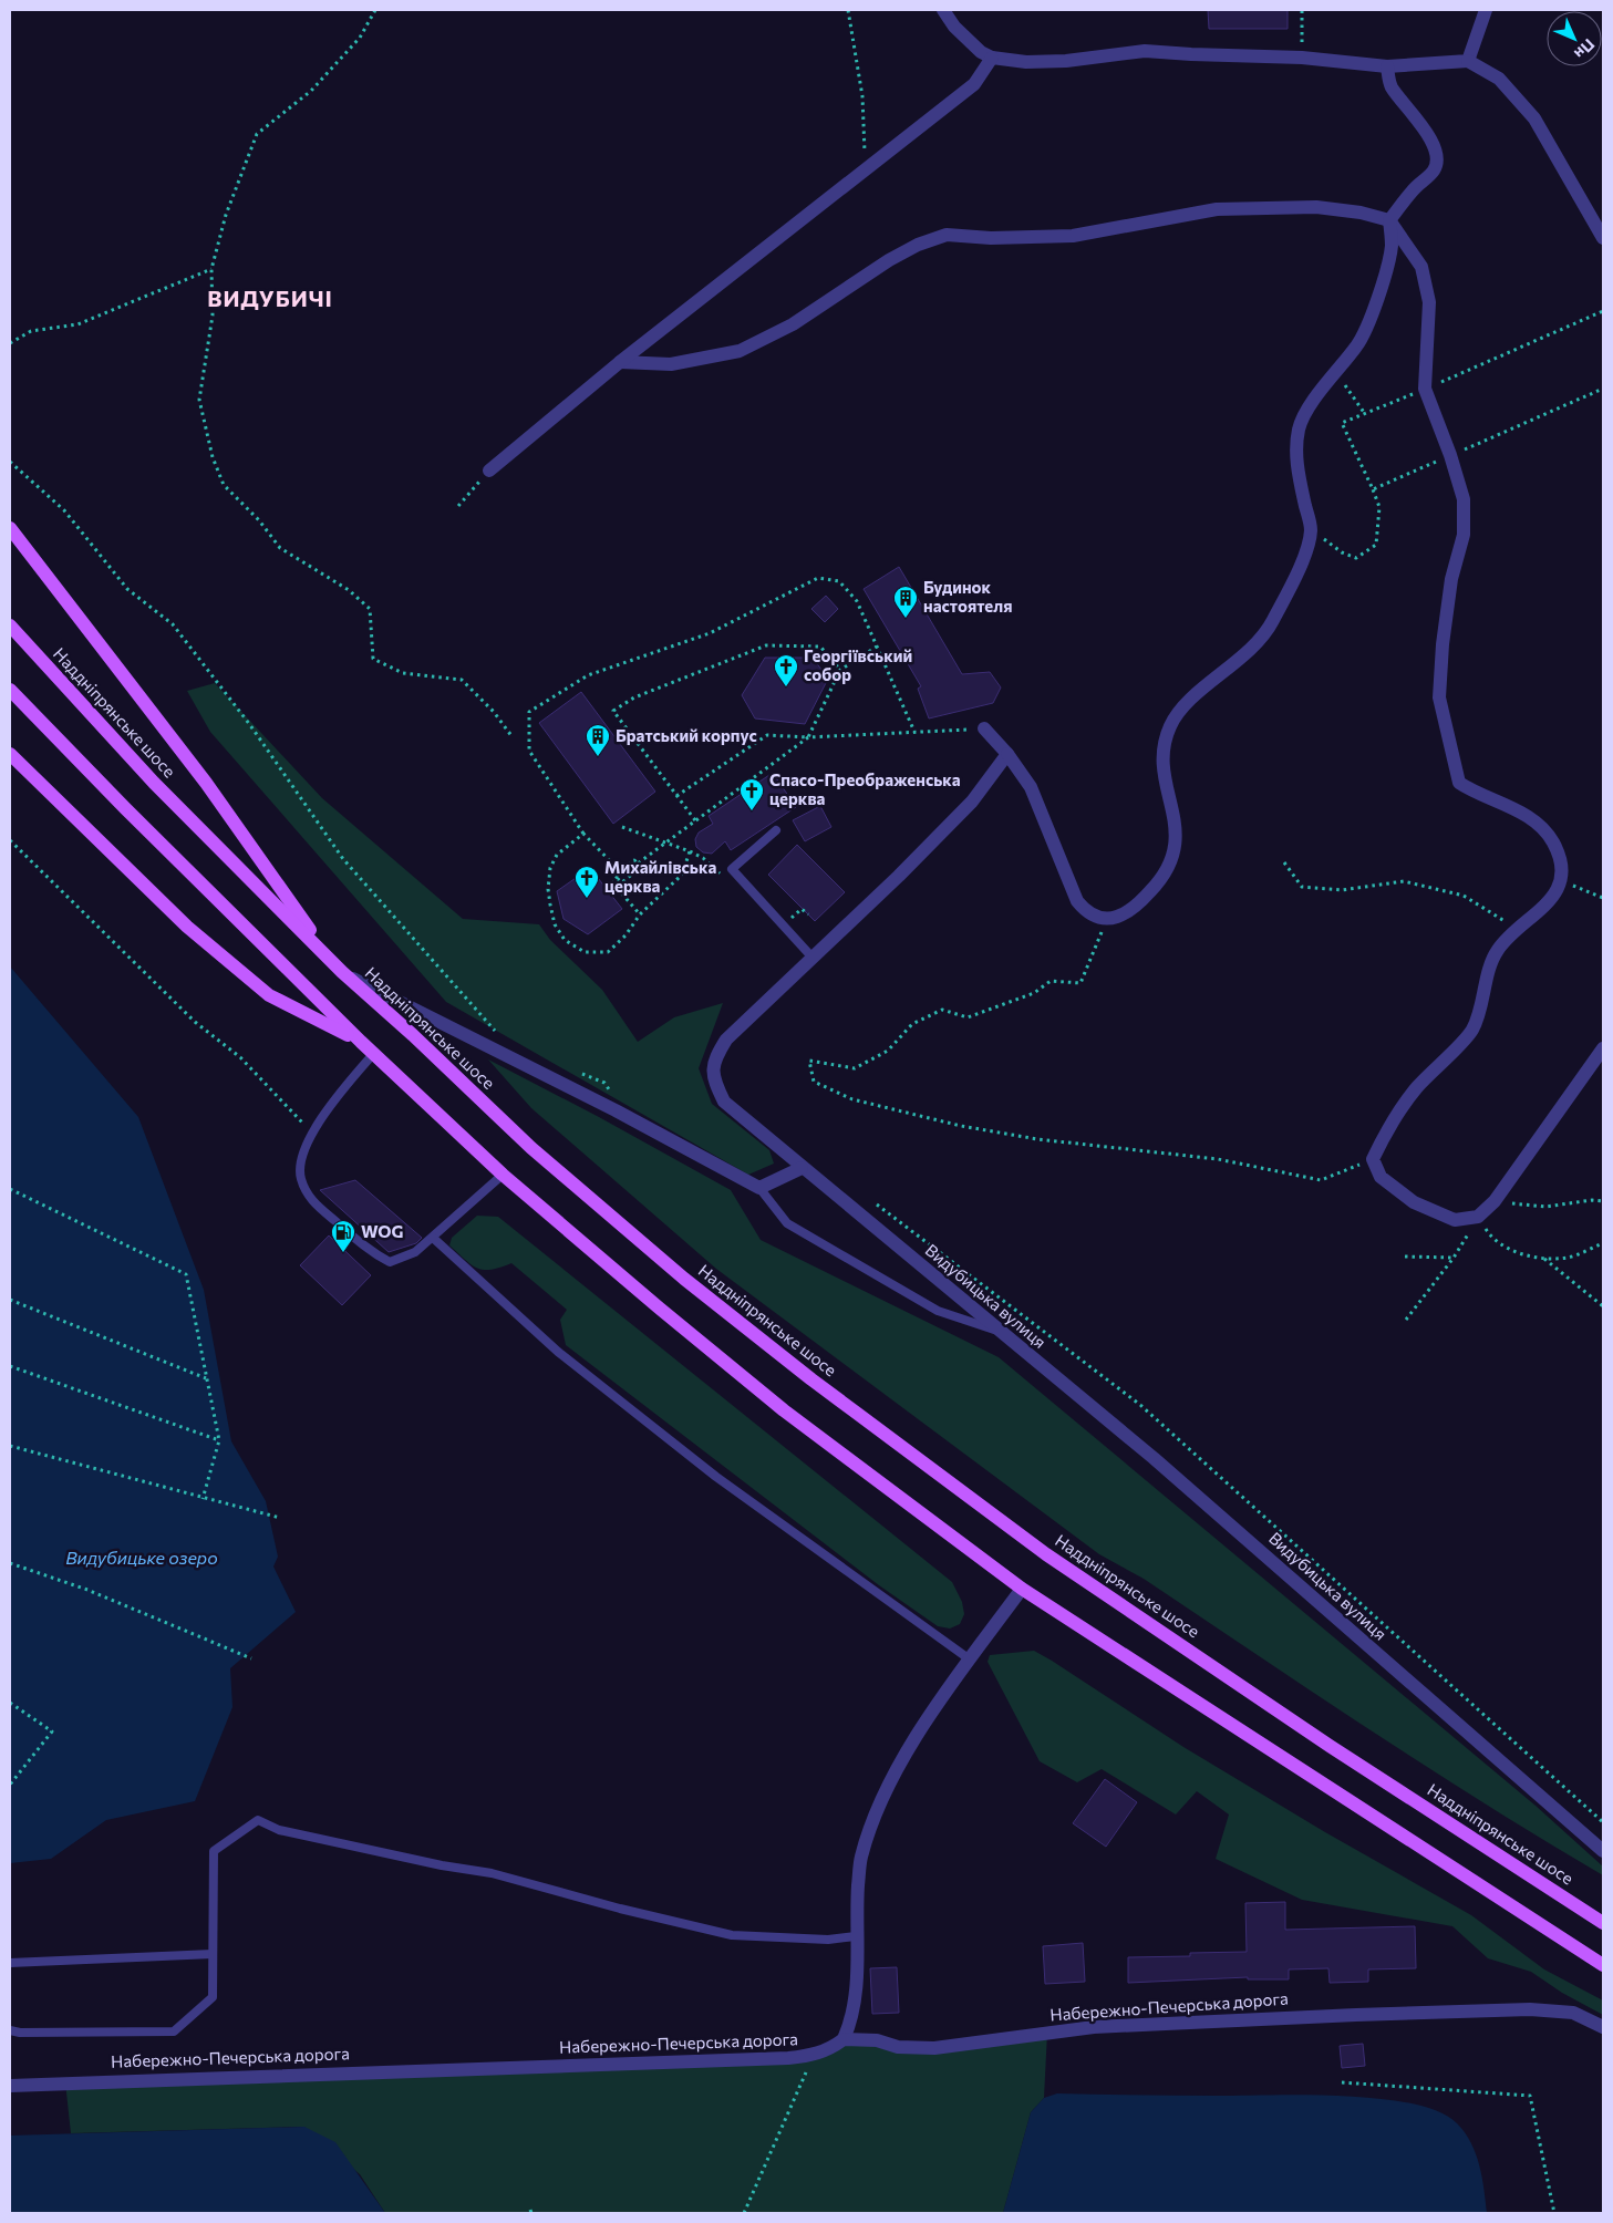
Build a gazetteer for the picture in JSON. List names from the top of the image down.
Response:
{
  "streets": {
    "main road": ["Наддніпрянське шосе"],
    "street": ["Видубицька вулиця", "Набережно-Печерська дорога"]
  },
  "districts": ["ВИДУБИЧІ"],
  "water": ["Видубицьке озеро"],
  "places": {
    "building": ["Будинок настоятеля", "Братський корпус"],
    "church": ["Георгіївський собор", "Спасо-Преображенська церква", "Михайлівська церква"],
    "fuel station": ["WOG"]
  },
  "north": "bottom right"
}
